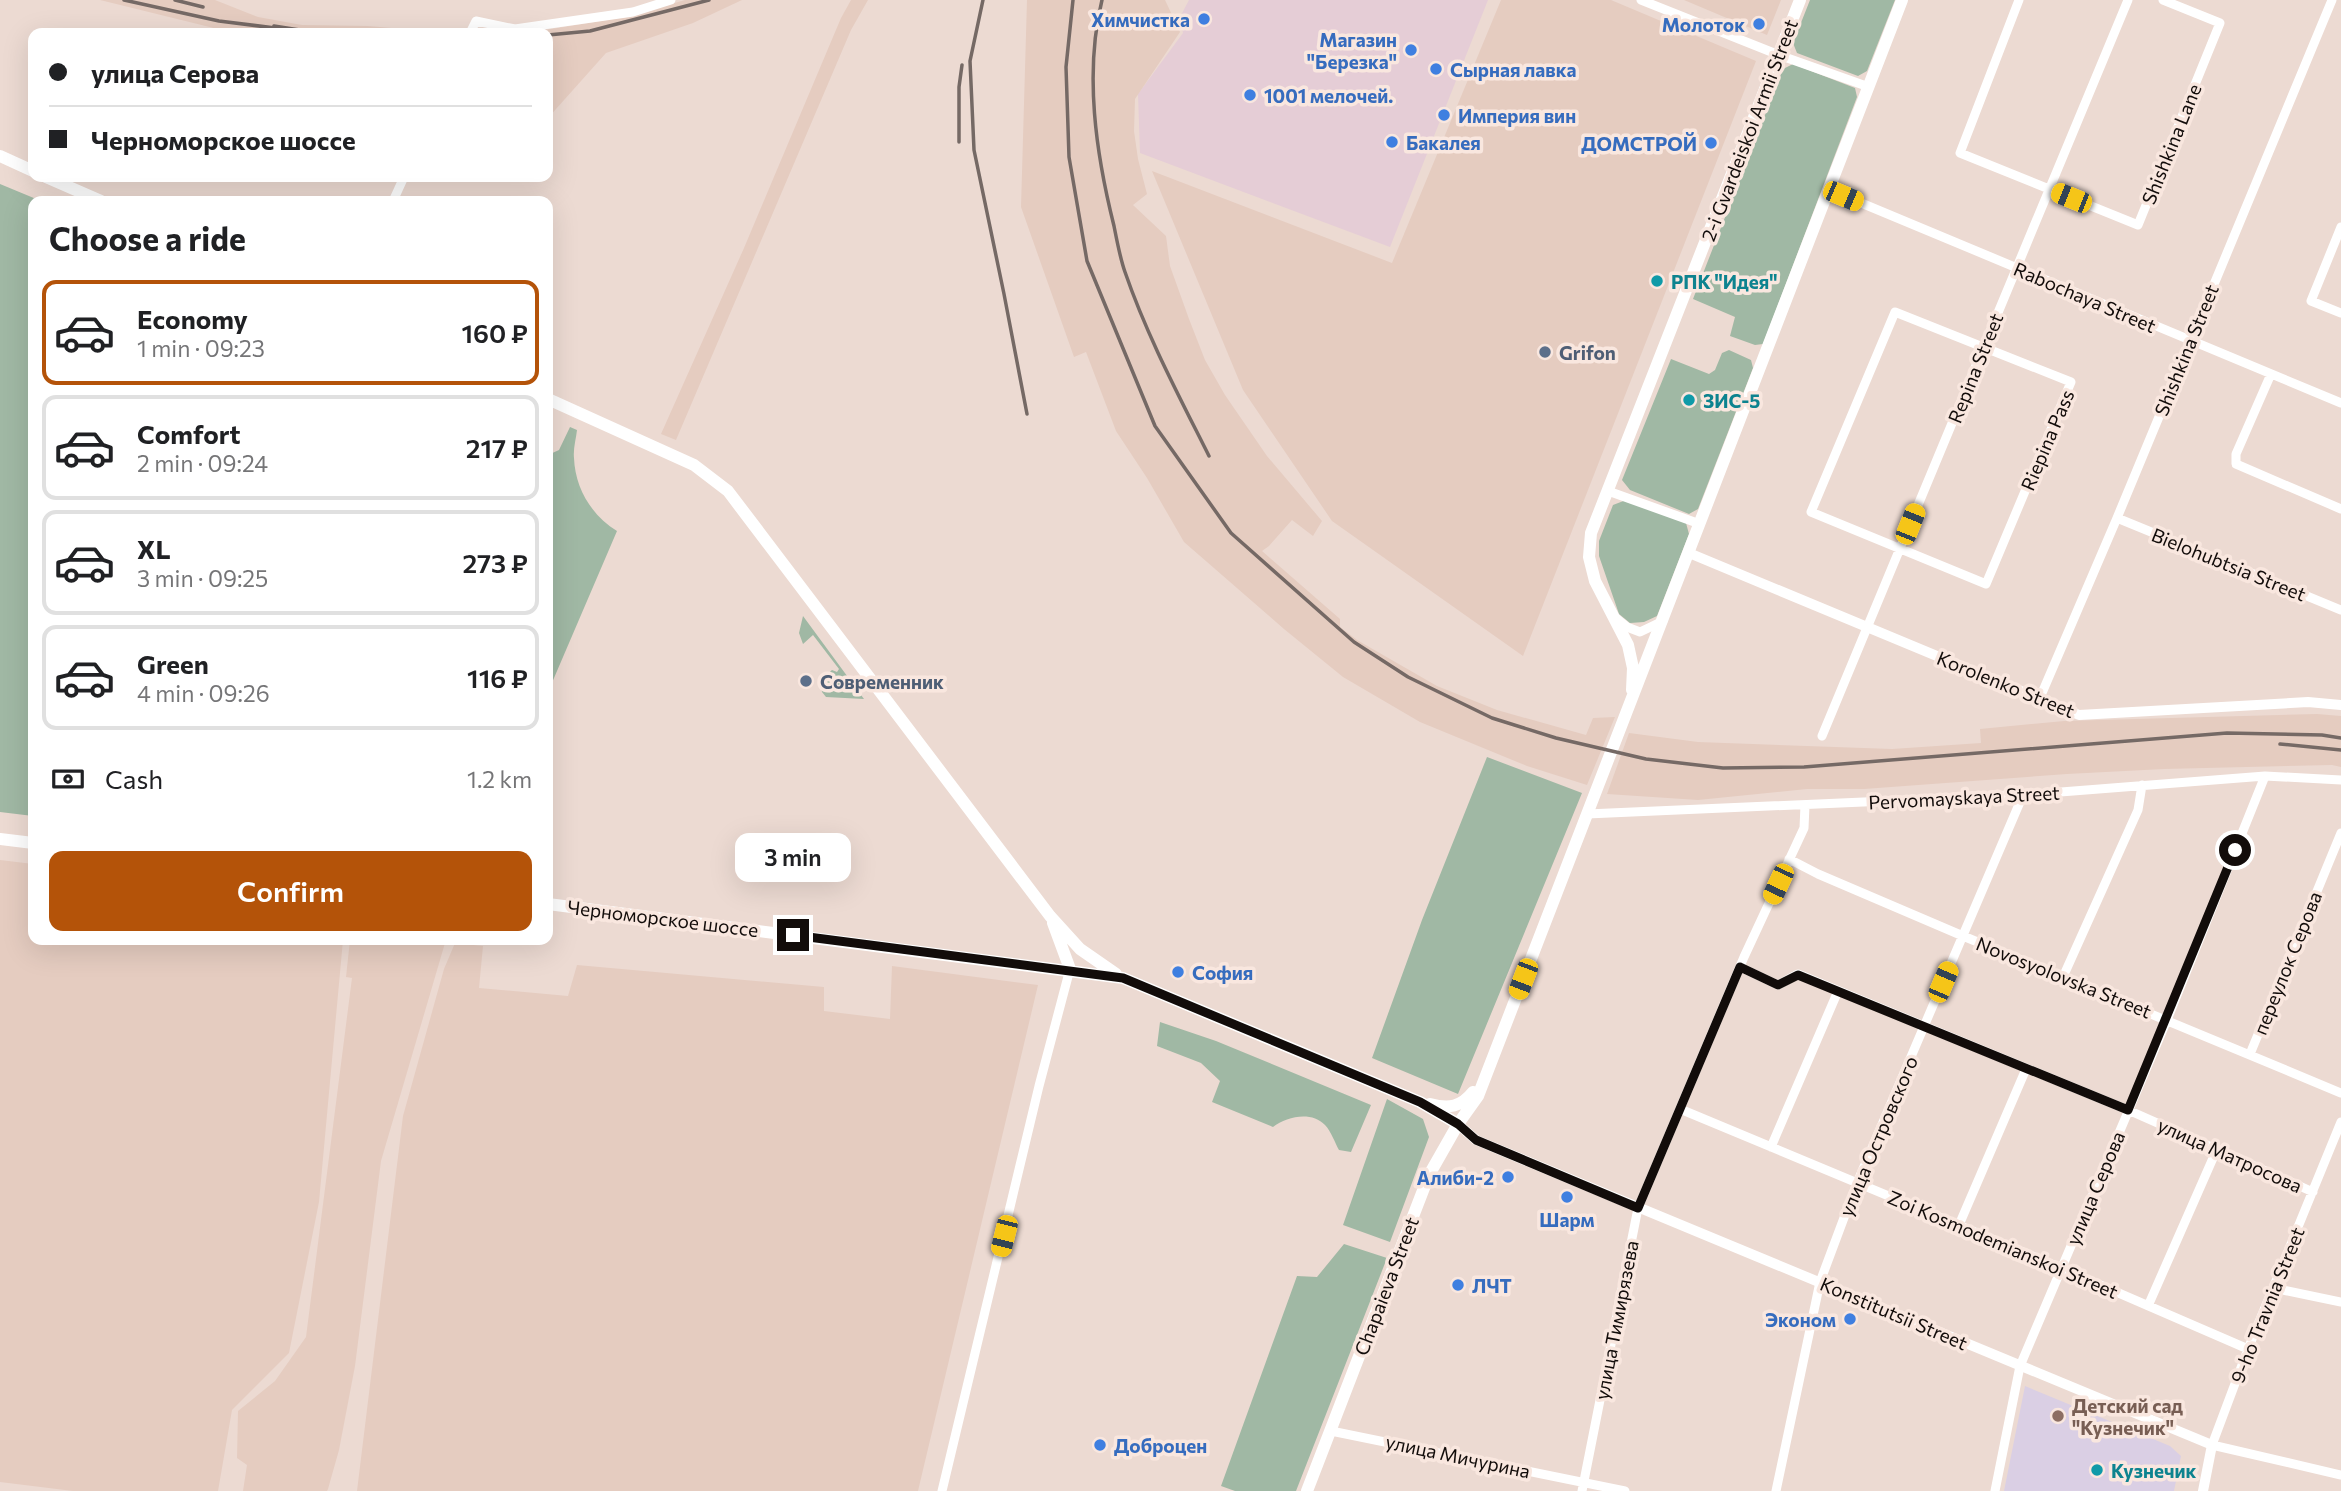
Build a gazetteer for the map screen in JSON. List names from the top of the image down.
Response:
{
  "streets": {
    "main road": ["2-i Gvardeiskoi Armii Street", "Черноморское шоссе", "Chapaieva Street"],
    "street": [
      "Shishkina Lane",
      "Rabochaya Street",
      "Shishkina Street",
      "Repina Street",
      "Riepina Pass",
      "Bielohubtsia Street",
      "Korolenko Street",
      "Pervomayskaya Street",
      "переулок Серова",
      "Novosyolovska Street",
      "улица Островского",
      "улица Матросова",
      "улица Серова",
      "Zoi Kosmodemianskoi Street",
      "9-ho Travnia Street",
      "Konstitutsii Street",
      "улица Тимирязева",
      "улица Мичурина"
    ]
  },
  "crossings": [
    ["Shishkina Lane", "Repina Street"],
    ["Rabochaya Street", "Shishkina Street"],
    ["Rabochaya Street", "Repina Street"],
    ["Shishkina Street", "Bielohubtsia Street"],
    ["Shishkina Street", "Korolenko Street"],
    ["Repina Street", "Riepina Pass"],
    ["Repina Street", "Korolenko Street"],
    ["Pervomayskaya Street", "улица Островского"],
    ["Pervomayskaya Street", "улица Серова"],
    ["Pervomayskaya Street", "Chapaieva Street"],
    ["Pervomayskaya Street", "улица Тимирязева"],
    ["Черноморское шоссе", "Chapaieva Street"],
    ["Черноморское шоссе", "Konstitutsii Street"],
    ["переулок Серова", "Novosyolovska Street"],
    ["Novosyolovska Street", "улица Островского"],
    ["Novosyolovska Street", "улица Серова"],
    ["Novosyolovska Street", "улица Тимирязева"],
    ["улица Островского", "улица Матросова"],
    ["улица Островского", "Zoi Kosmodemianskoi Street"],
    ["улица Островского", "Konstitutsii Street"],
    ["улица Матросова", "улица Серова"],
    ["улица Матросова", "9-ho Travnia Street"],
    ["улица Матросова", "улица Тимирязева"],
    ["улица Серова", "Zoi Kosmodemianskoi Street"],
    ["улица Серова", "Konstitutsii Street"],
    ["Zoi Kosmodemianskoi Street", "9-ho Travnia Street"],
    ["Zoi Kosmodemianskoi Street", "улица Тимирязева"],
    ["Chapaieva Street", "Konstitutsii Street"],
    ["Chapaieva Street", "улица Мичурина"],
    ["9-ho Travnia Street", "Konstitutsii Street"],
    ["Konstitutsii Street", "улица Тимирязева"],
    ["улица Тимирязева", "улица Мичурина"]
  ],
  "places": [
    "Химчистка",
    "Молоток",
    "Магазин \"Березка\"",
    "Сырная лавка",
    "1001 мелочей.",
    "Империя вин",
    "Бакалея",
    "ДОМСТРОЙ",
    "РПК \"Идея\"",
    "Grifon",
    "ЗИС-5",
    "Современник",
    "София",
    "Алиби-2",
    "Шарм",
    "ЛЧТ",
    "Эконом",
    "Детский сад \"Кузнечик\"",
    "Доброцен",
    "Кузнечик"
  ],
  "page": {
    "banner": ["улица Серова", "Черноморское шоссе"],
    "heading": "Choose a ride",
    "list": [
      {
        "name": "Economy",
        "note": "1 min · 09:23",
        "value": "160 ₽"
      },
      {
        "name": "Comfort",
        "note": "2 min · 09:24",
        "value": "217 ₽"
      },
      {
        "name": "XL",
        "note": "3 min · 09:25",
        "value": "273 ₽"
      },
      {
        "name": "Green",
        "note": "4 min · 09:26",
        "value": "116 ₽"
      }
    ],
    "pay": ["Cash", "1.2 km"],
    "bubble": "3 min",
    "buttons": "Confirm"
  }
}
